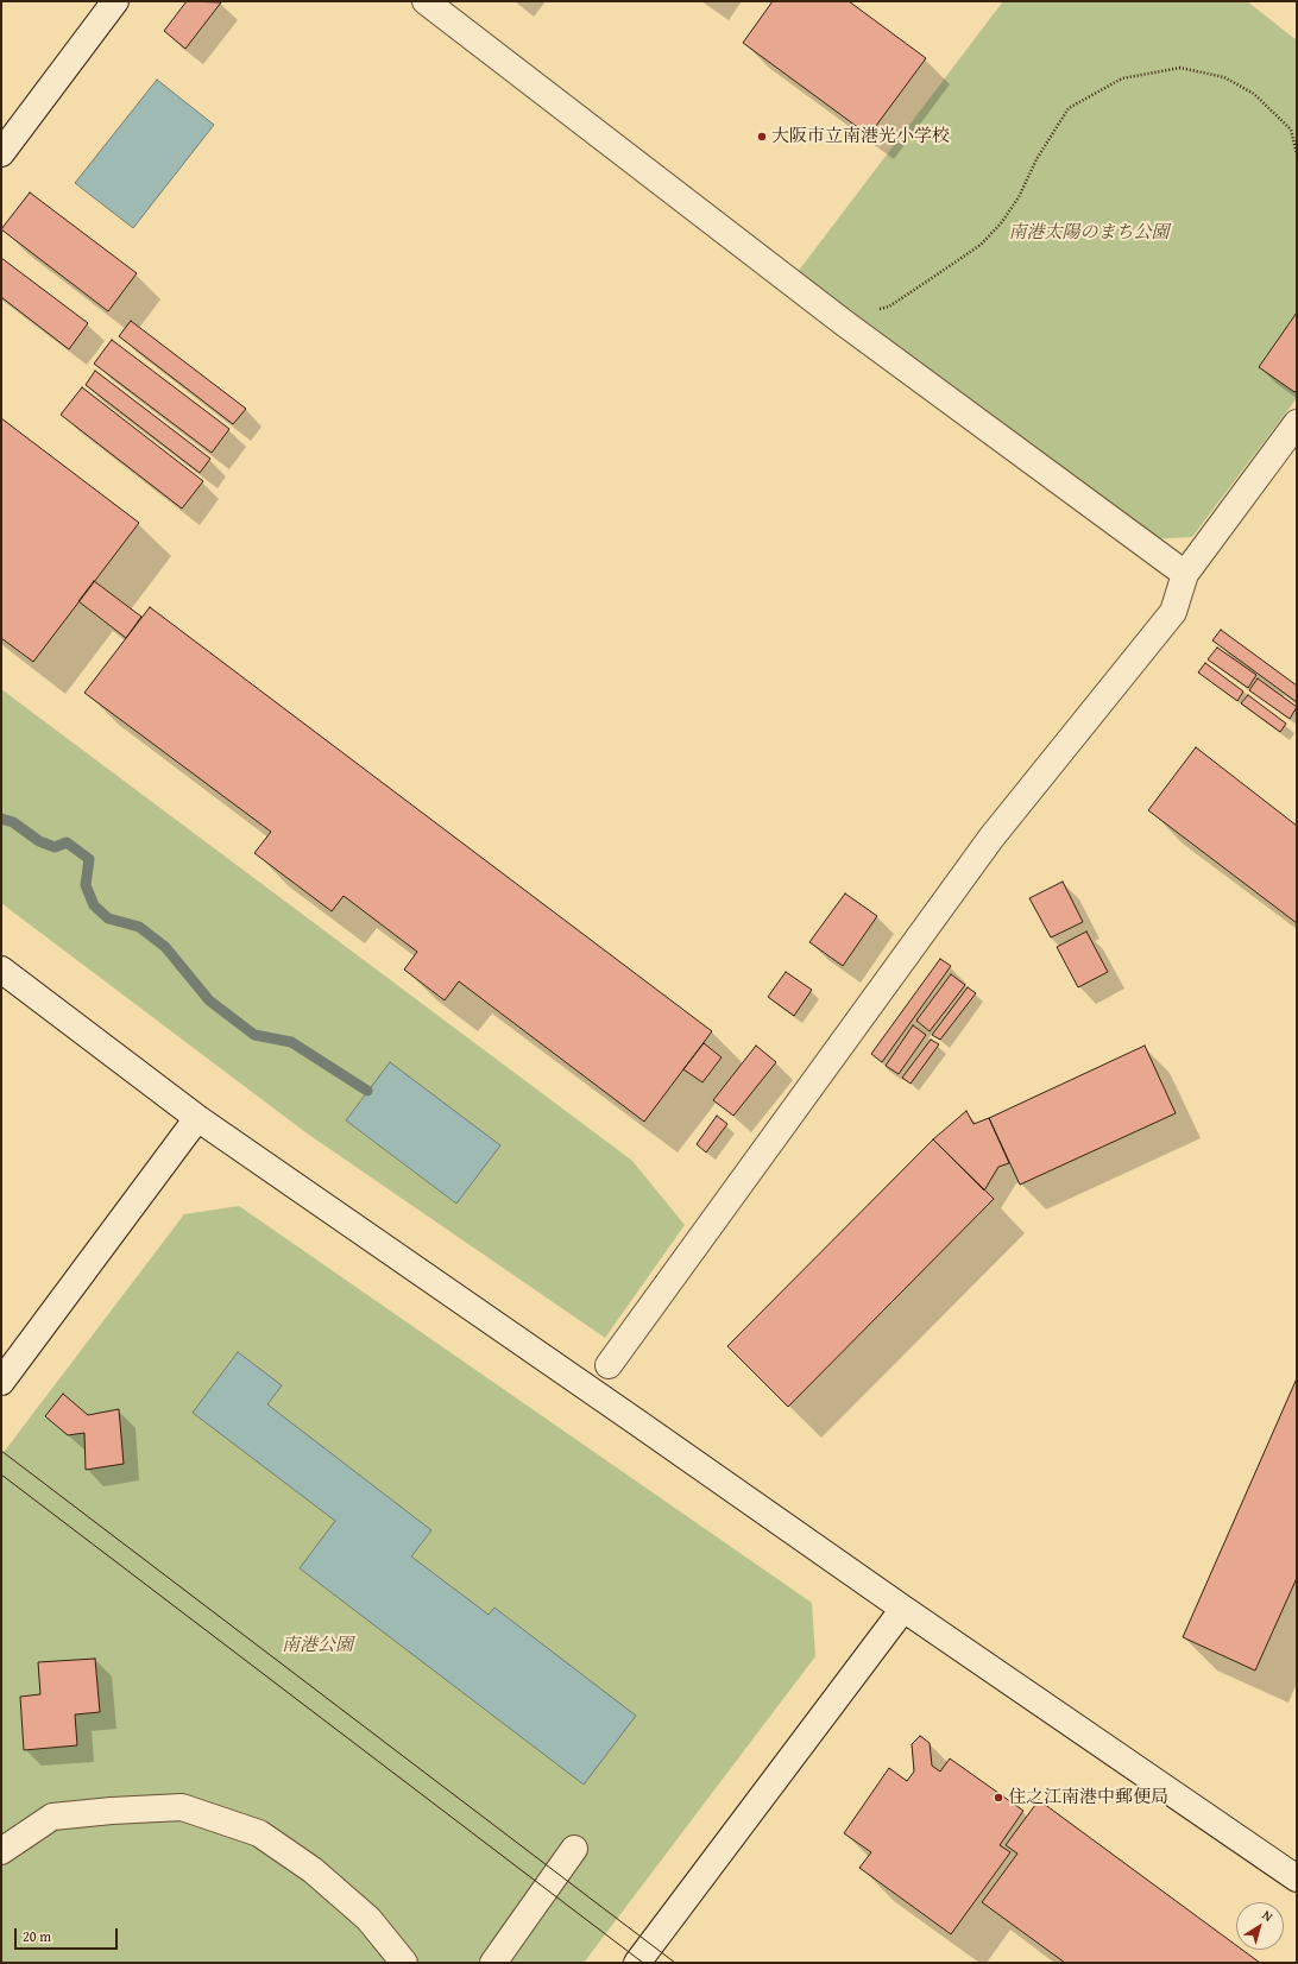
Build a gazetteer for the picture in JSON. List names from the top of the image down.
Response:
{
  "parks": ["南港太陽のまち公園", "南港公園"],
  "places": ["大阪市立南港光小学校", "住之江南港中郵便局"],
  "scale_bar": "20 m",
  "north": "top right"
}
